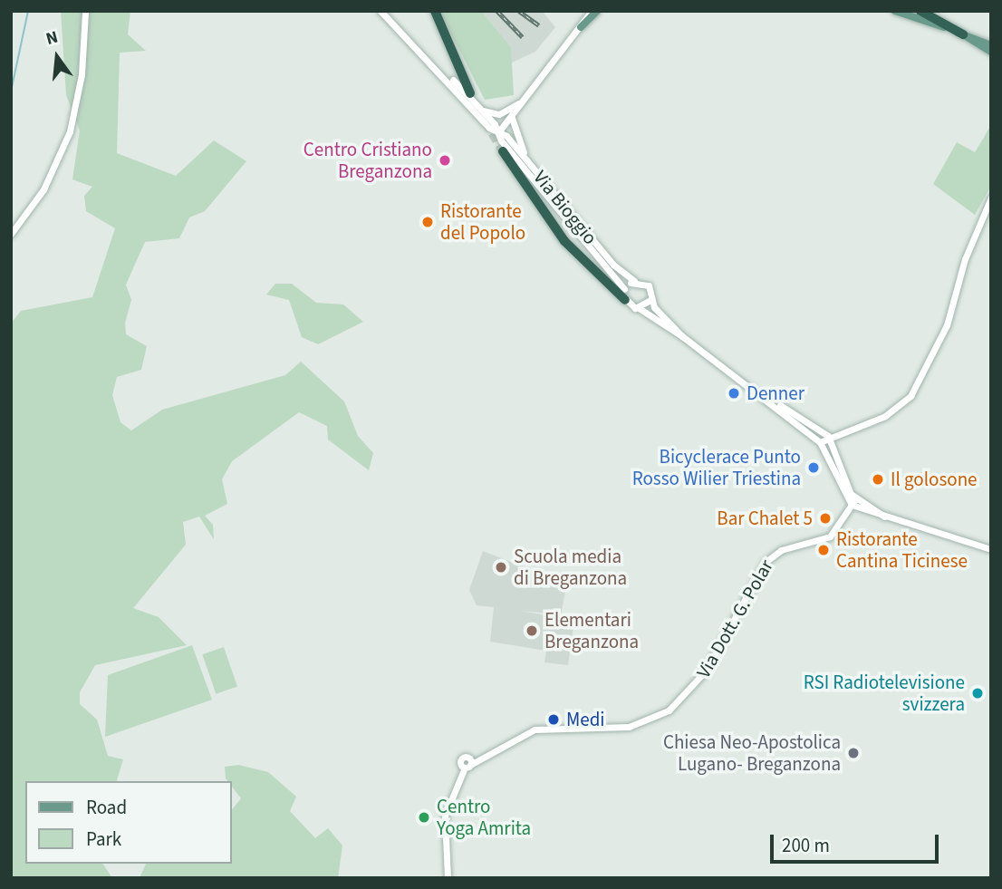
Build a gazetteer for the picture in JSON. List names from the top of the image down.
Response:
{
  "streets": {
    "main road": ["Via Bioggio", "Via Dott. G. Polar"]
  },
  "places": [
    "Centro Cristiano Breganzona",
    "Ristorante del Popolo",
    "Denner",
    "Bicyclerace Punto Rosso Wilier Triestina",
    "Il golosone",
    "Bar Chalet 5",
    "Ristorante Cantina Ticinese",
    "Scuola media di Breganzona",
    "Elementari Breganzona",
    "RSI Radiotelevisione svizzera",
    "Medi",
    "Chiesa Neo-Apostolica Lugano- Breganzona",
    "Centro Yoga Amrita"
  ],
  "legend": ["Road", "Park"],
  "scale_bar": "200 m",
  "north": "top"
}
